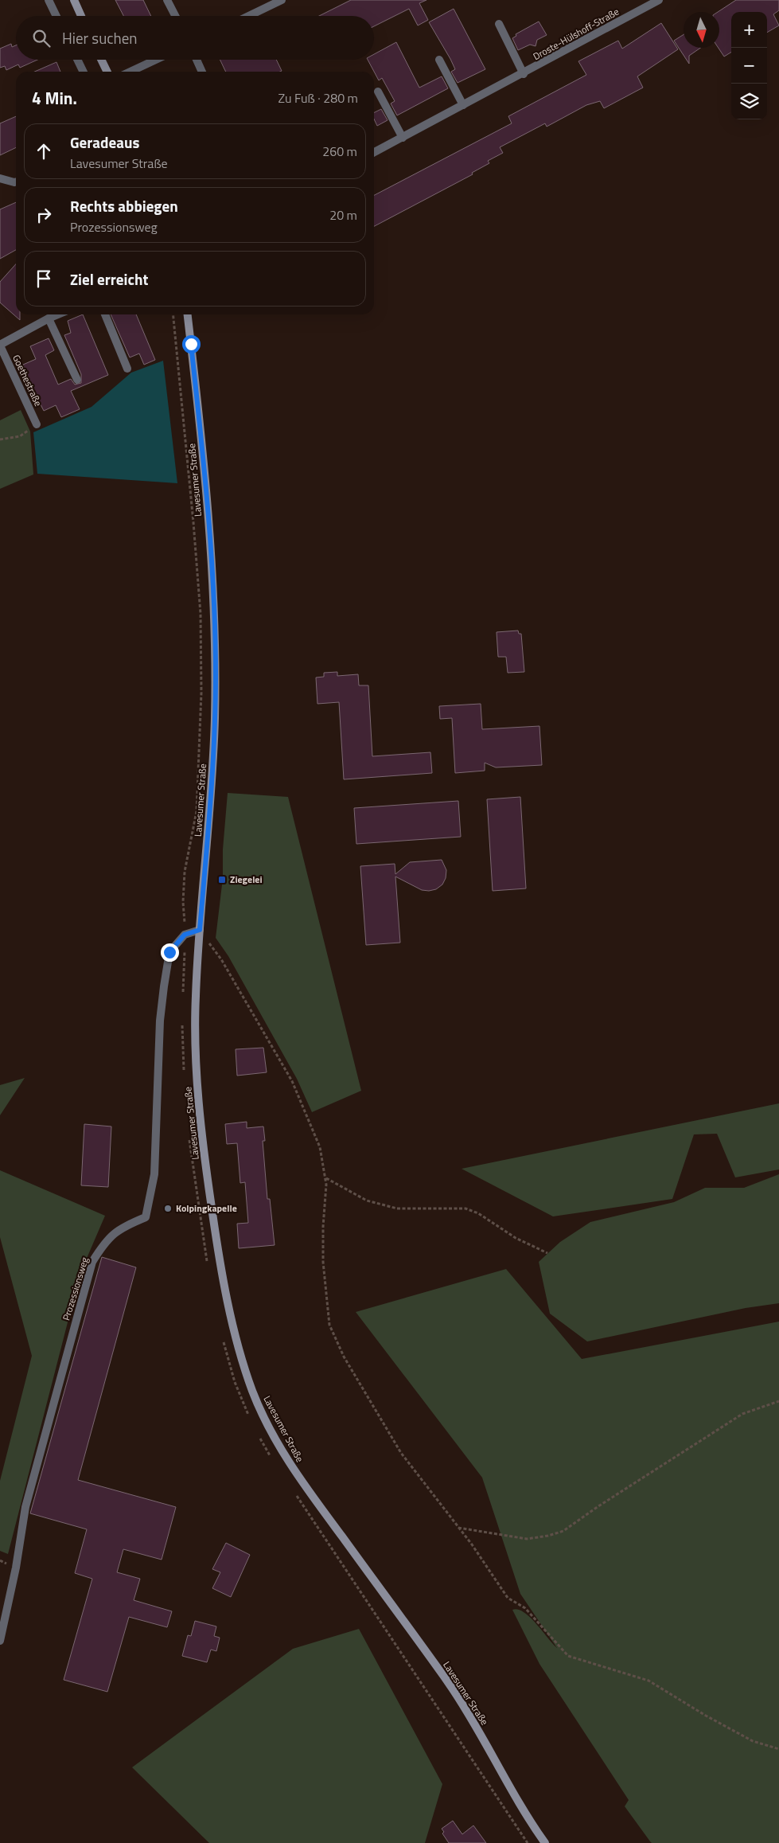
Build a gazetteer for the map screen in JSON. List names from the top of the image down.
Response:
{
  "streets": {
    "street": [
      "Droste-Hülshoff-Straße",
      "Goethestraße",
      "Lavesumer Straße",
      "Prozessionsweg"
    ]
  },
  "places": {
    "transit": ["Ziegelei"],
    "other": ["Kolpingkapelle"]
  },
  "north": "bottom",
  "page": {
    "map_buttons": ["+", "−"],
    "search": "Hier suchen",
    "heading": ["4 Min.", "Zu Fuß · 280 m"],
    "list": [
      ["Geradeaus", "Lavesumer Straße", "260 m"],
      ["Rechts abbiegen", "Prozessionsweg", "20 m"],
      "Ziel erreicht"
    ]
  }
}
